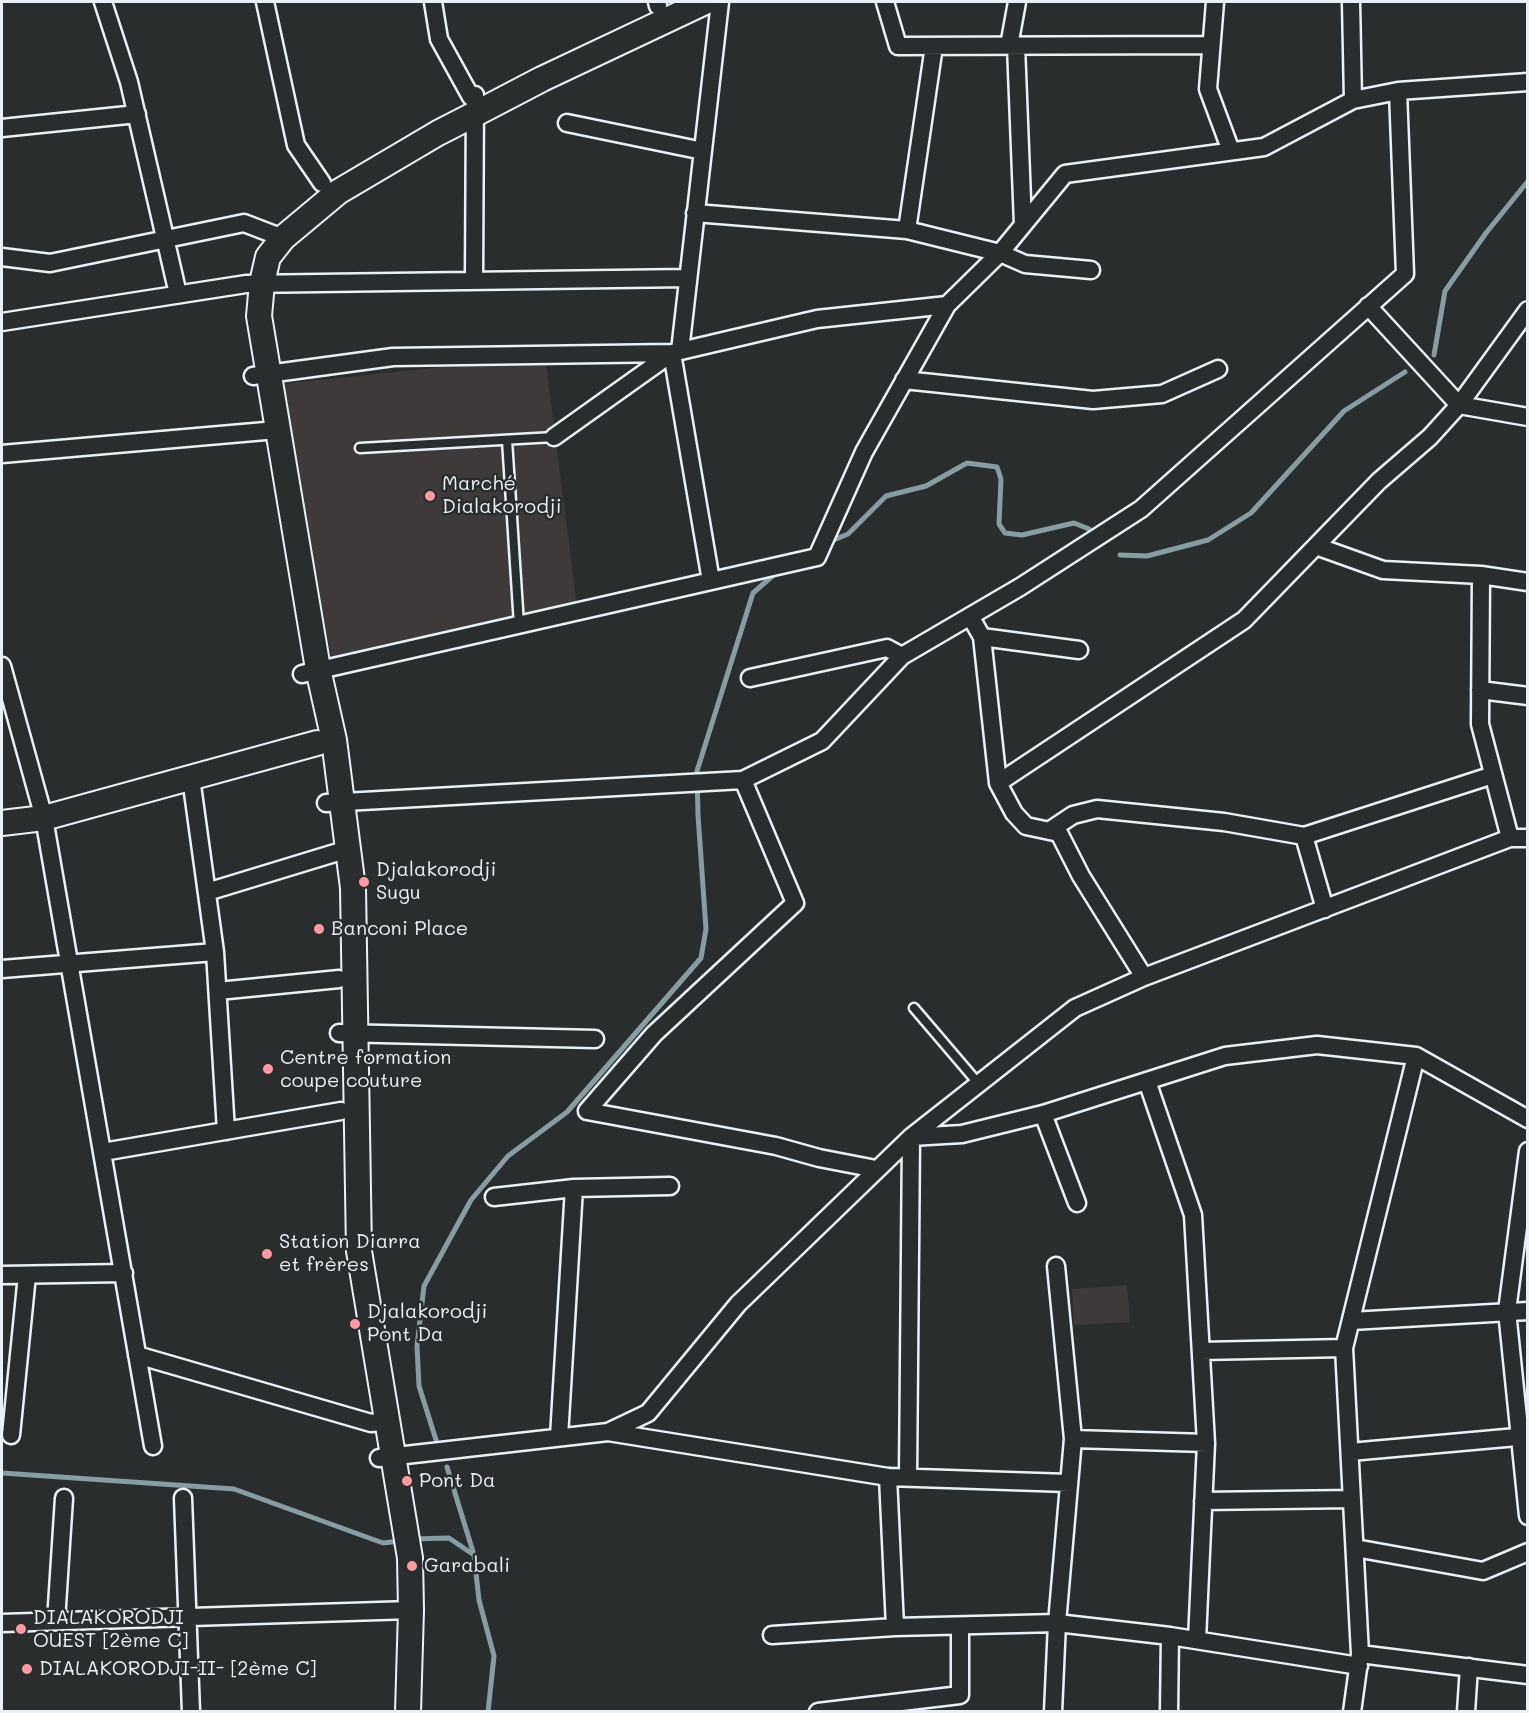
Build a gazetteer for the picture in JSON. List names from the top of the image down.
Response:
{
  "places": [
    "Marché Dialakorodji",
    "Djalakorodji Sugu",
    "Banconi Place",
    "Centre formation coupe couture",
    "Station Diarra et frères",
    "Djalakorodji Pont Da",
    "Pont Da",
    "Garabali",
    "DIALAKORODJI OUEST [2ème C]",
    "DIALAKORODJI-II- [2ème C]"
  ]
}
